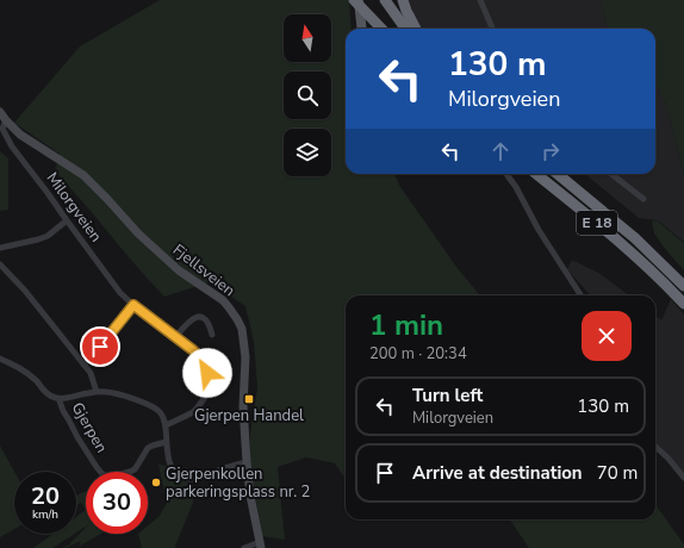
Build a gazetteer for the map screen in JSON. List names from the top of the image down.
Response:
{
  "streets": {
    "highway": ["E 18"],
    "main road": ["Fjellsveien"],
    "street": ["Milorgveien", "Gjerpen"]
  },
  "crossings": [
    ["Milorgveien", "Fjellsveien"]
  ],
  "places": {
    "transit": ["Gjerpen Handel"],
    "other": ["Gjerpenkollen parkeringsplass nr. 2"]
  },
  "north": "top",
  "page": {
    "turn": ["130 m", "Milorgveien"],
    "heading": ["1 min", "200 m · 20:34"],
    "list": [
      {
        "name": "Turn left",
        "note": "Milorgveien",
        "value": "130 m"
      },
      {
        "name": "Arrive at destination",
        "value": "70 m"
      }
    ],
    "speed": "20 km/h",
    "limit": "30"
  }
}
